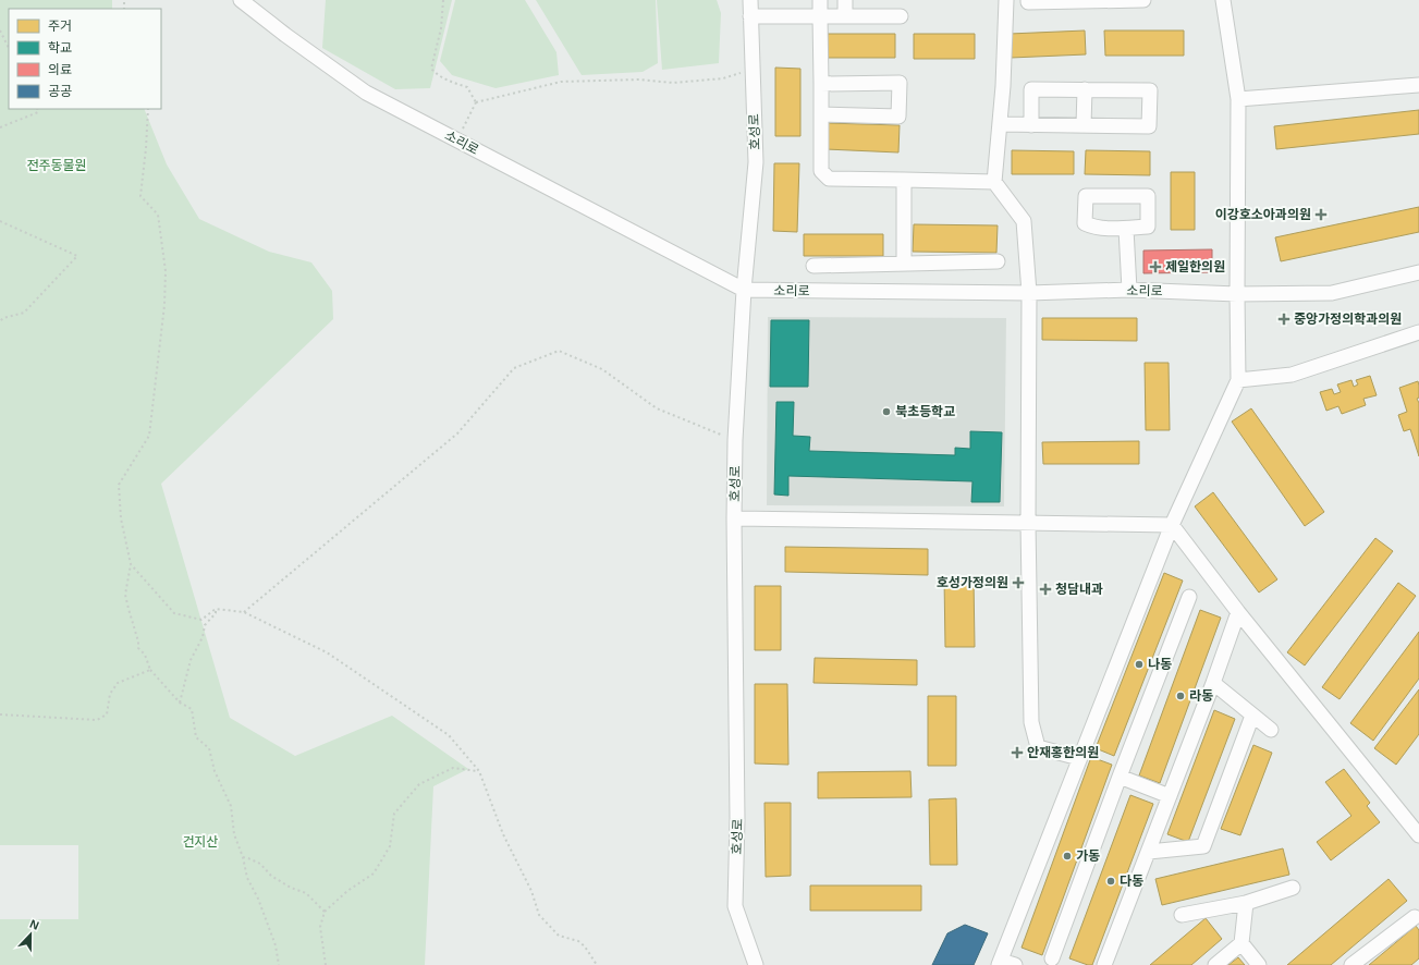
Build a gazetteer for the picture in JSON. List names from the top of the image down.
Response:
{
  "streets": {
    "street": ["호성로", "소리로"]
  },
  "crossings": [
    ["호성로", "소리로"]
  ],
  "parks": ["전주동물원", "건지산"],
  "places": {
    "health": [
      "이강호소아과의원",
      "제일한의원",
      "중앙가정의학과의원",
      "호성가정의원",
      "청담내과",
      "안재홍한의원"
    ],
    "other": [
      "북초등학교",
      "나동",
      "라동",
      "가동",
      "다동"
    ]
  },
  "legend": [
    "주거",
    "학교",
    "의료",
    "공공"
  ],
  "north": "top"
}
